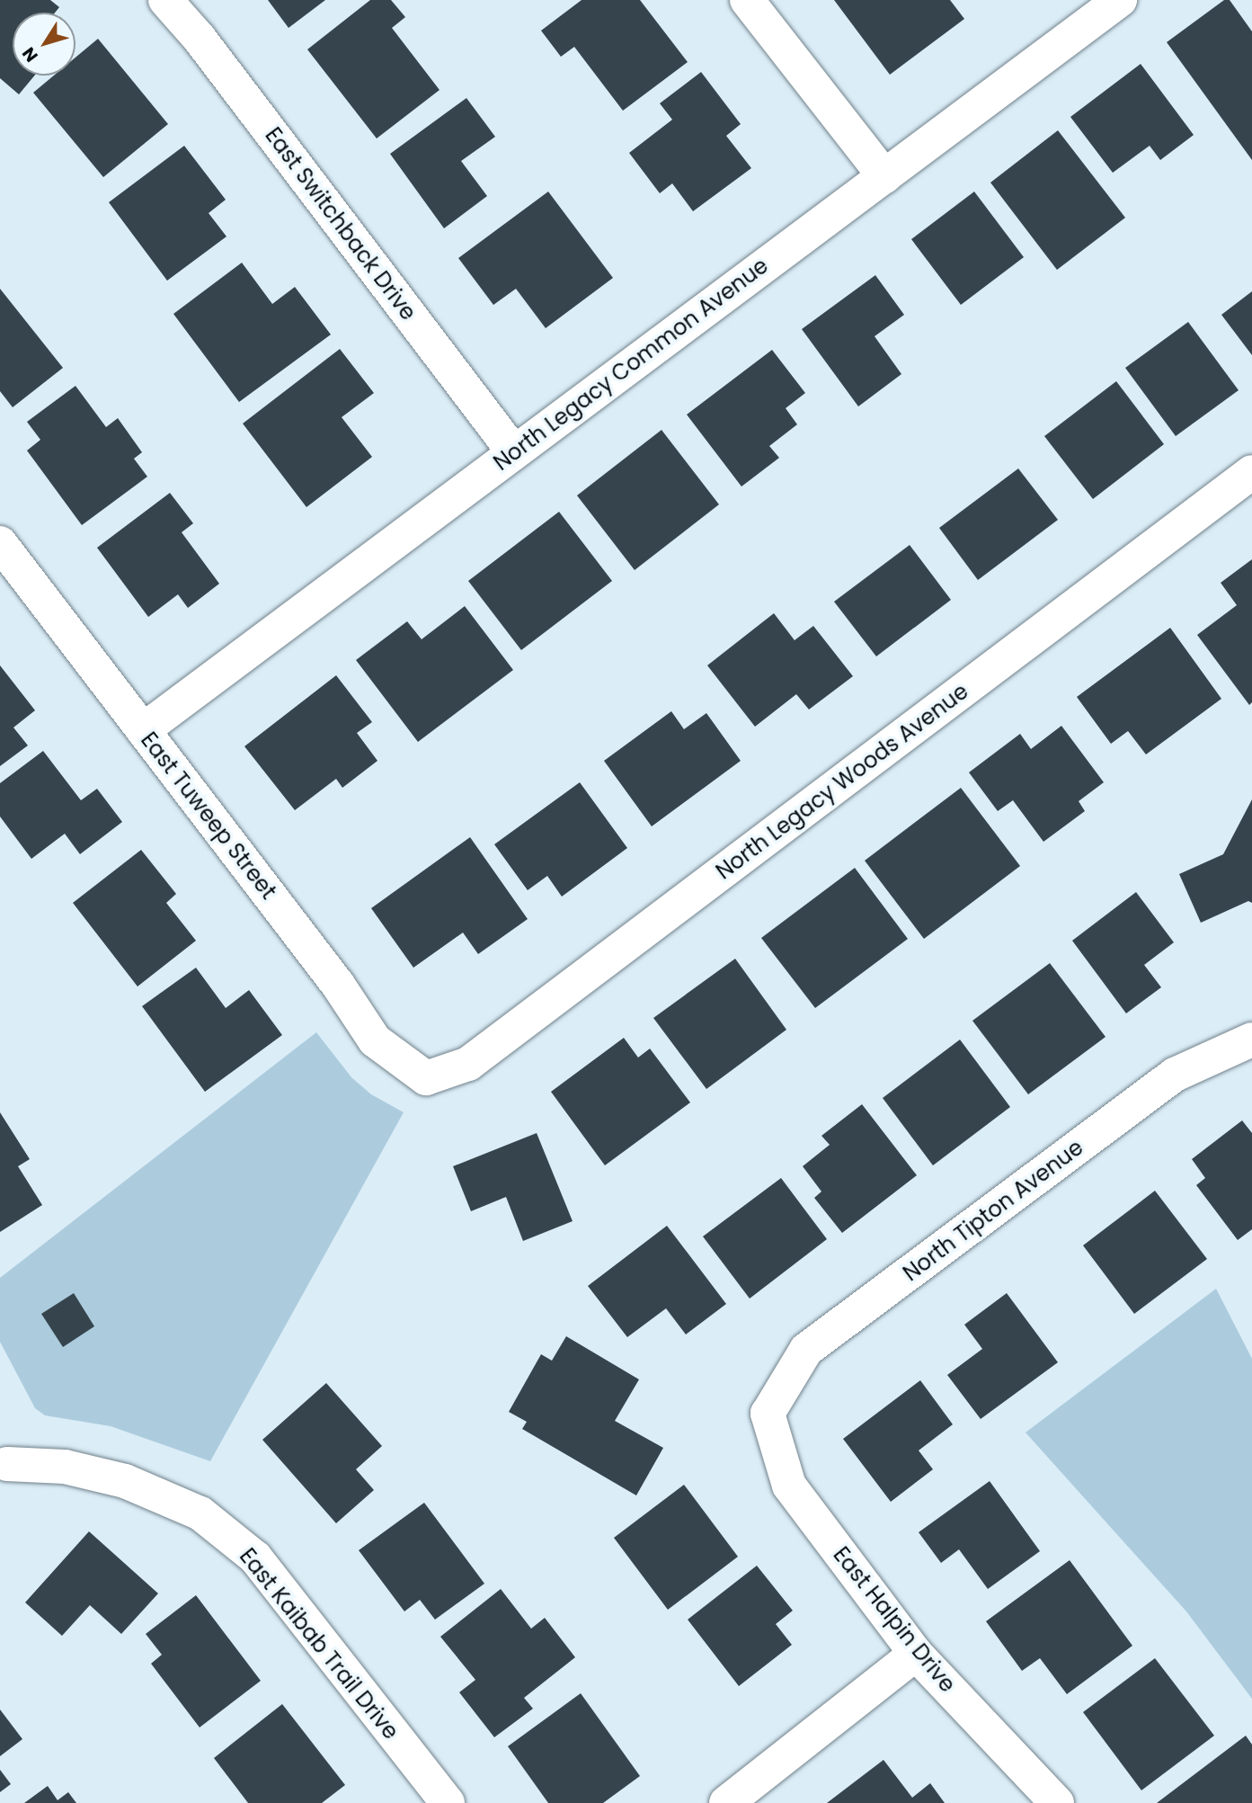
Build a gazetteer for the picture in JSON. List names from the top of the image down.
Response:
{
  "streets": {
    "street": [
      "East Switchback Drive",
      "North Legacy Common Avenue",
      "North Legacy Woods Avenue",
      "East Tuweep Street",
      "North Tipton Avenue",
      "East Halpin Drive",
      "East Kaibab Trail Drive"
    ]
  },
  "crossings": [
    ["East Switchback Drive", "North Legacy Common Avenue"],
    ["North Legacy Common Avenue", "East Tuweep Street"],
    ["North Legacy Woods Avenue", "East Tuweep Street"],
    ["North Tipton Avenue", "East Halpin Drive"]
  ],
  "north": "bottom left"
}
